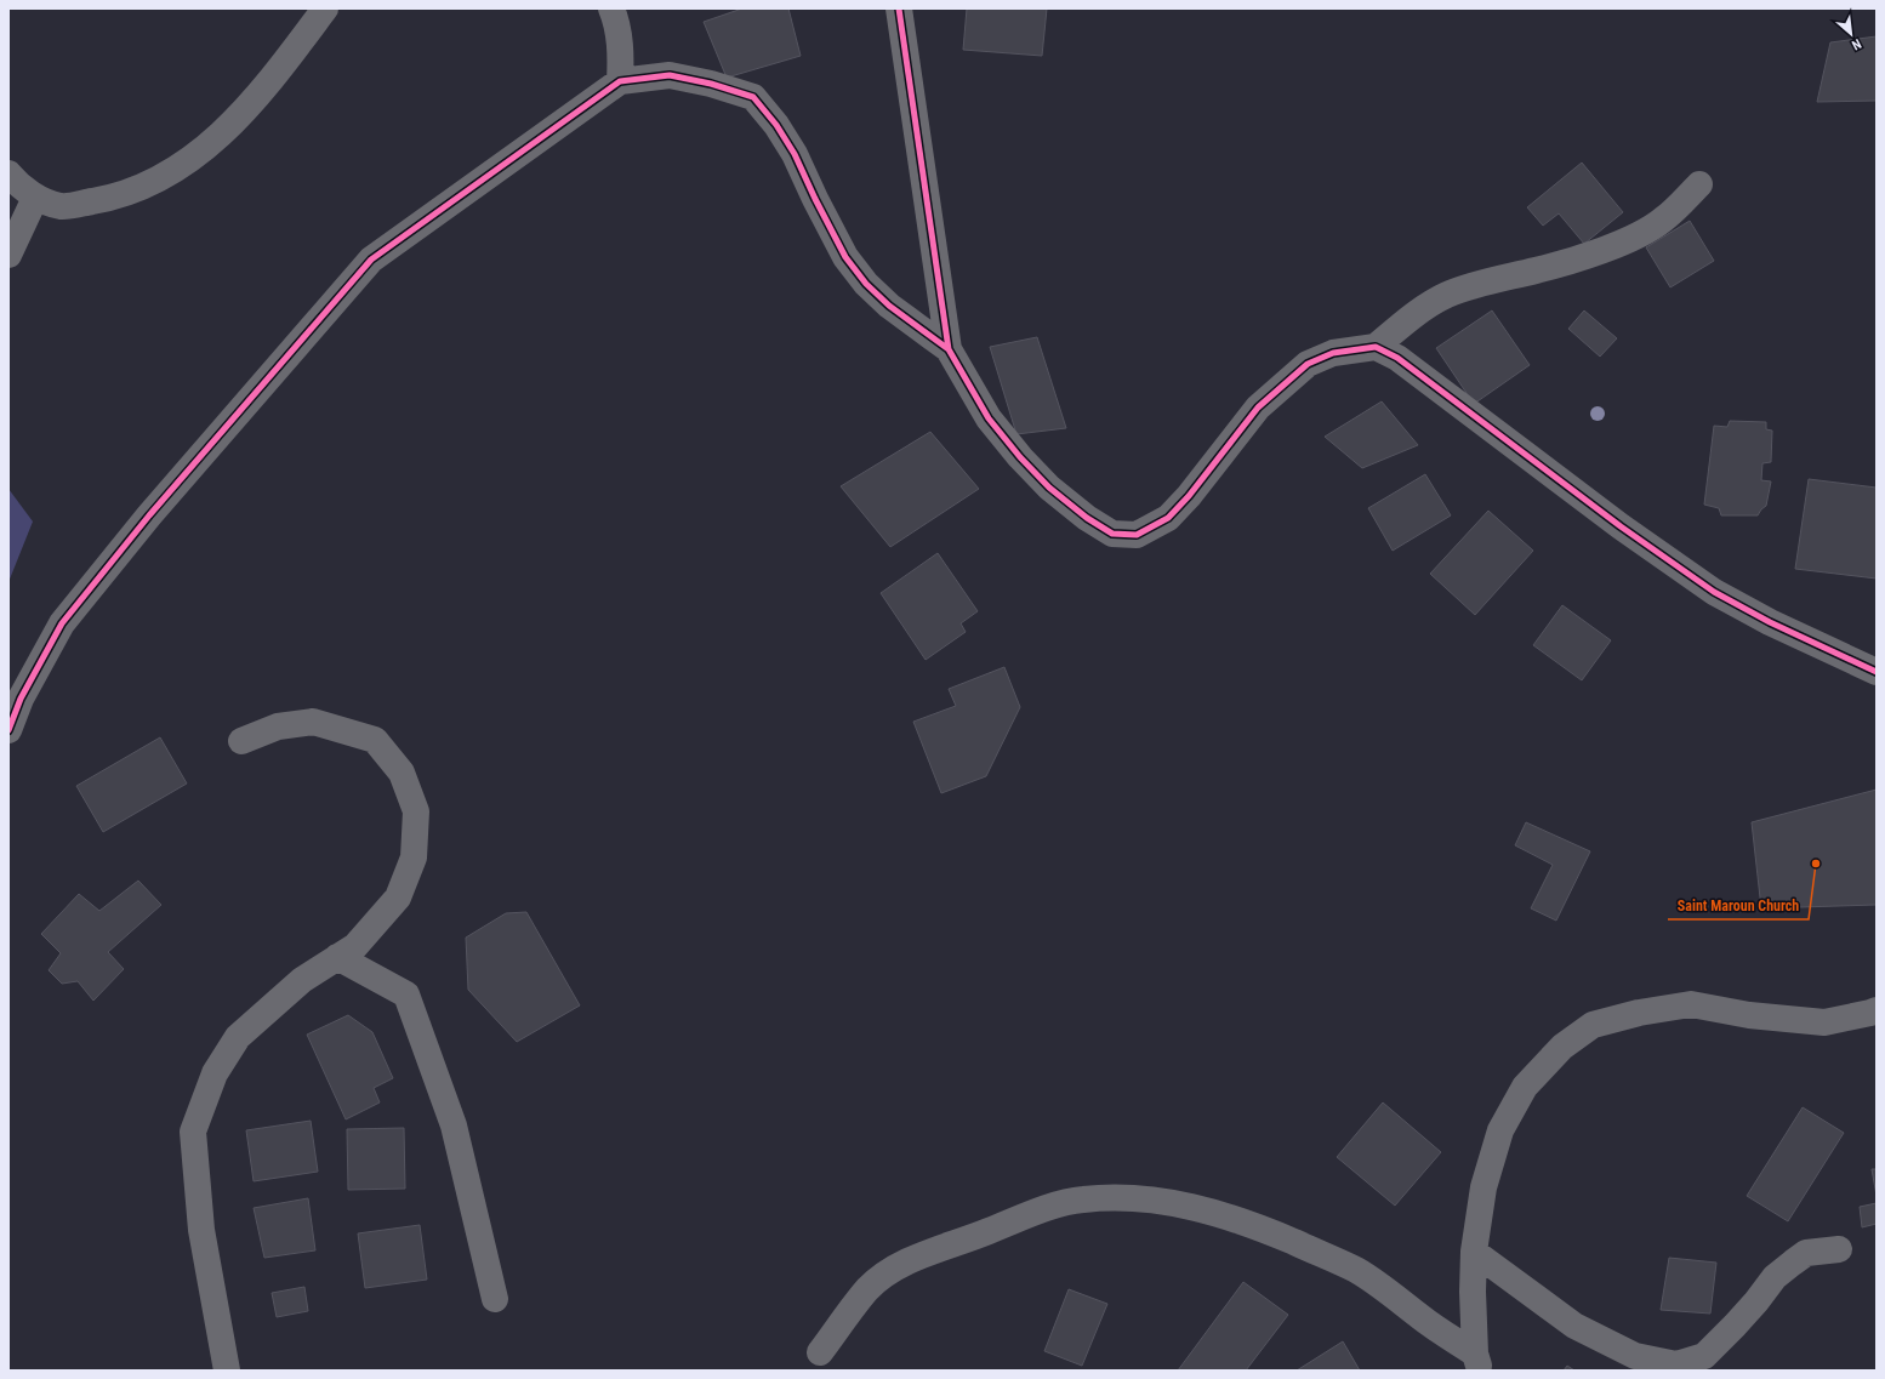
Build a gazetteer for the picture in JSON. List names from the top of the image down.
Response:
{
  "places": ["Saint Maroun Church"],
  "north": "bottom right"
}
